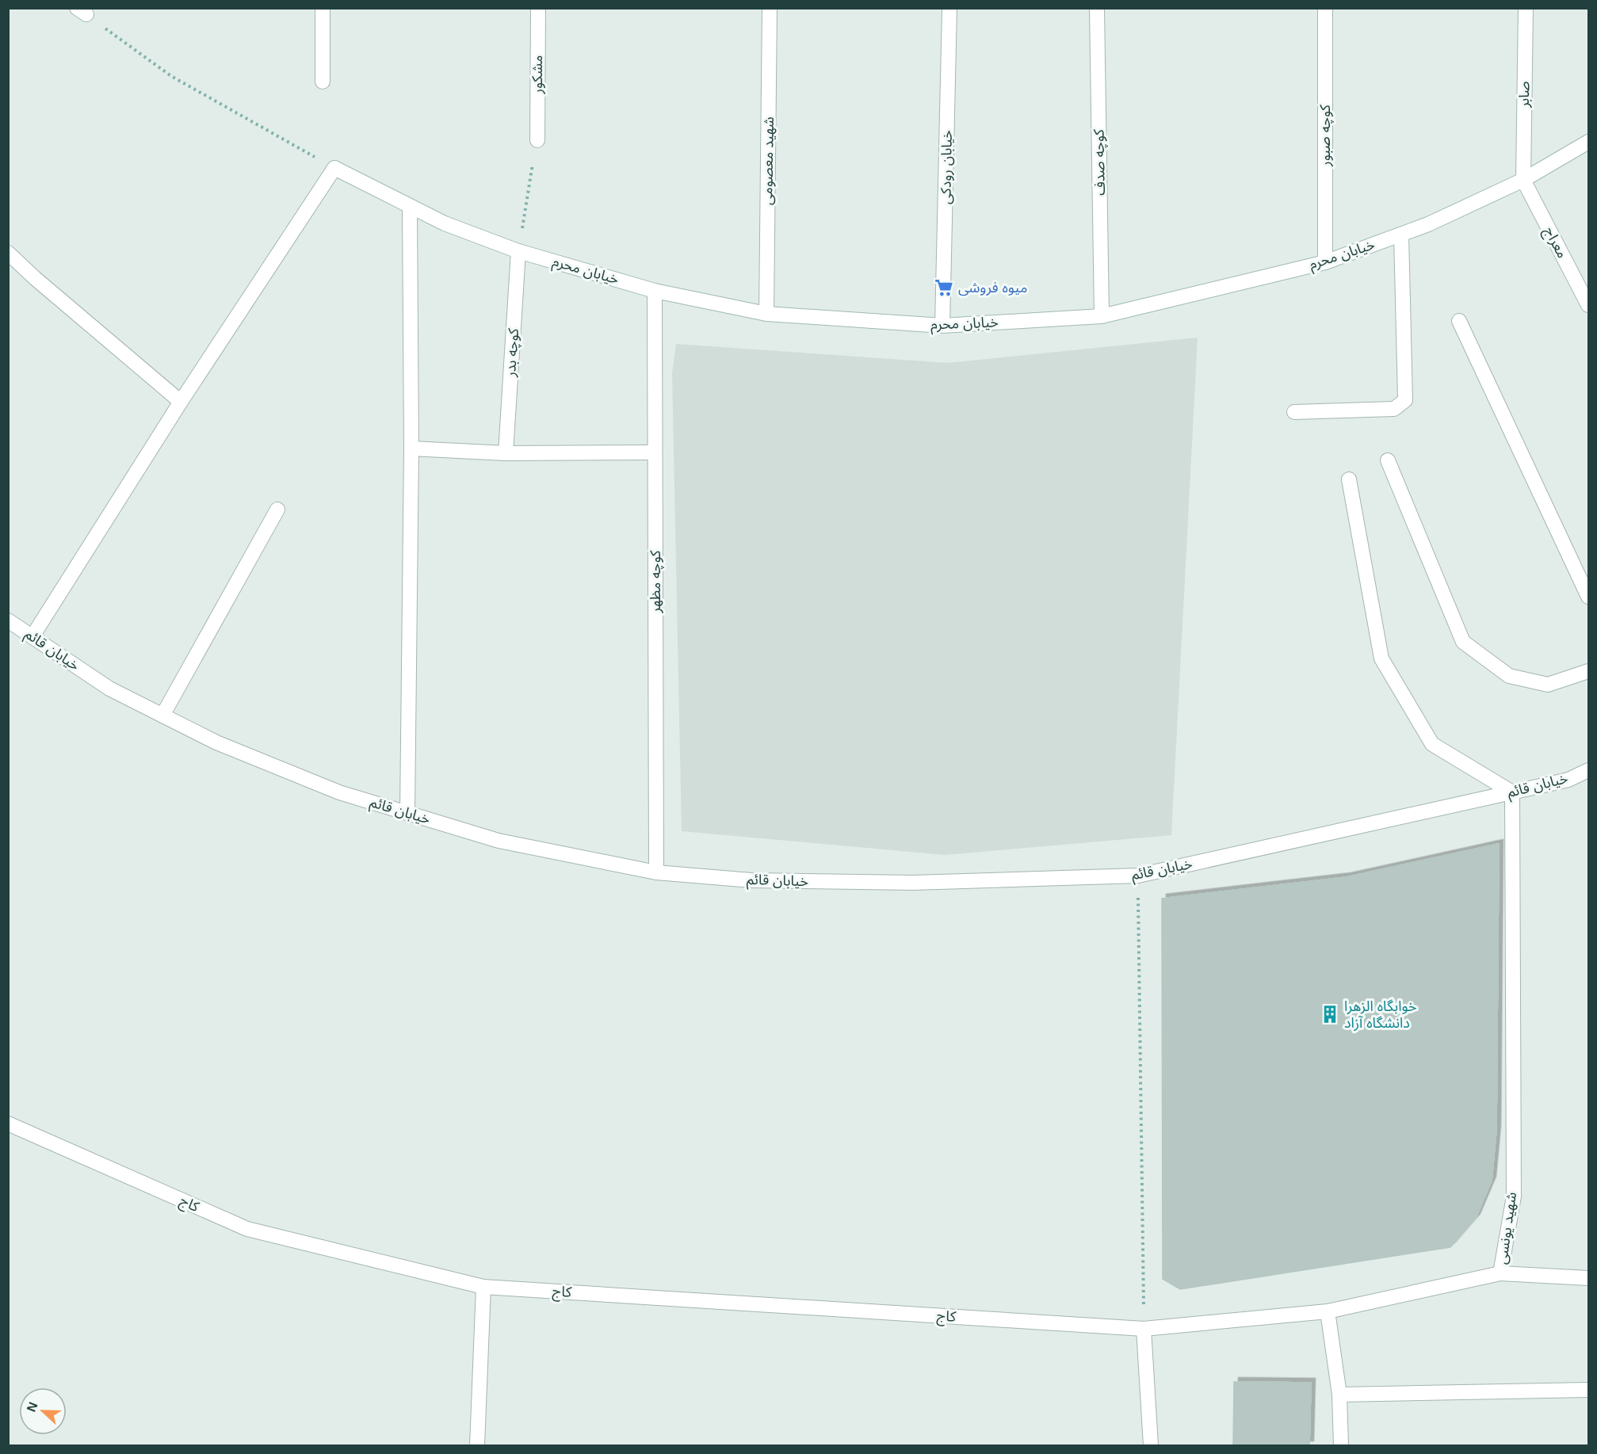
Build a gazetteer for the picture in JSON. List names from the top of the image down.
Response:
{
  "streets": {
    "street": [
      "مشکور",
      "صابر",
      "کوچه صبور",
      "شهید معصومی",
      "کوچه صدف",
      "خیابان رودکی",
      "معراج",
      "خیابان محرم",
      "کوچه بدر",
      "کوچه مظهر",
      "خیابان قائم",
      "کاج",
      "شهید یونسی"
    ]
  },
  "crossings": [
    ["صابر", "معراج"],
    ["صابر", "خیابان محرم"],
    ["کوچه صبور", "خیابان محرم"],
    ["شهید معصومی", "خیابان محرم"],
    ["کوچه صدف", "خیابان محرم"],
    ["خیابان رودکی", "خیابان محرم"],
    ["معراج", "خیابان محرم"],
    ["خیابان محرم", "کوچه بدر"],
    ["خیابان محرم", "کوچه مظهر"],
    ["کوچه مظهر", "خیابان قائم"],
    ["خیابان قائم", "شهید یونسی"],
    ["کاج", "شهید یونسی"]
  ],
  "places": {
    "supermarket": ["میوه فروشی"],
    "building": ["خوابگاه الزهرا دانشگاه آزاد"]
  },
  "north": "left"
}
